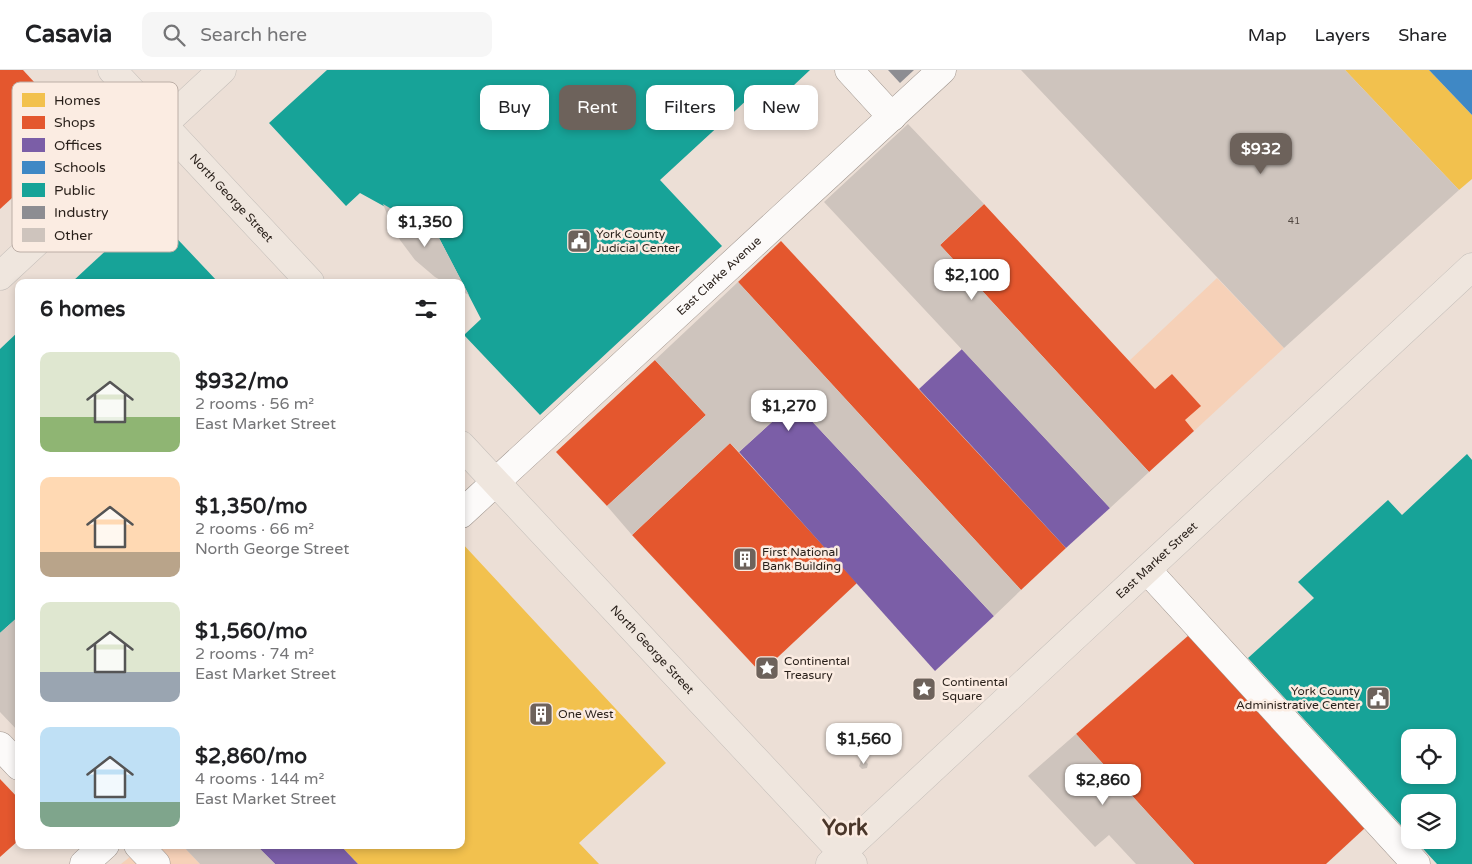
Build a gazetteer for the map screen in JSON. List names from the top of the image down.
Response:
{
  "streets": {
    "main road": ["North George Street", "East Market Street"],
    "street": ["East Clarke Avenue"]
  },
  "crossings": [
    ["North George Street", "East Clarke Avenue"],
    ["North George Street", "East Market Street"]
  ],
  "districts": ["York"],
  "places": {
    "public building": ["York County Judicial Center", "York County Administrative Center"],
    "building": ["First National Bank Building", "One West"],
    "place": ["Continental Treasury", "Continental Square"]
  },
  "house_numbers": ["41"],
  "legend": [
    "Homes",
    "Shops",
    "Offices",
    "Schools",
    "Public",
    "Industry",
    "Other"
  ],
  "page": {
    "header": "Casavia",
    "search": "Search here",
    "nav": ["Map", "Layers", "Share"],
    "chip": [
      "Buy",
      "Rent",
      "Filters",
      "New"
    ],
    "price": [
      "$932",
      "$1,350",
      "$2,100",
      "$1,270",
      "$1,560",
      "$2,860"
    ],
    "heading": "6 homes",
    "list": [
      {
        "name": "$932/mo",
        "note": "2 rooms · 56 m² · East Market Street"
      },
      {
        "name": "$1,350/mo",
        "note": "2 rooms · 66 m² · North George Street"
      },
      {
        "name": "$1,560/mo",
        "note": "2 rooms · 74 m² · East Market Street"
      },
      {
        "name": "$2,860/mo",
        "note": "4 rooms · 144 m² · East Market Street"
      }
    ]
  }
}
